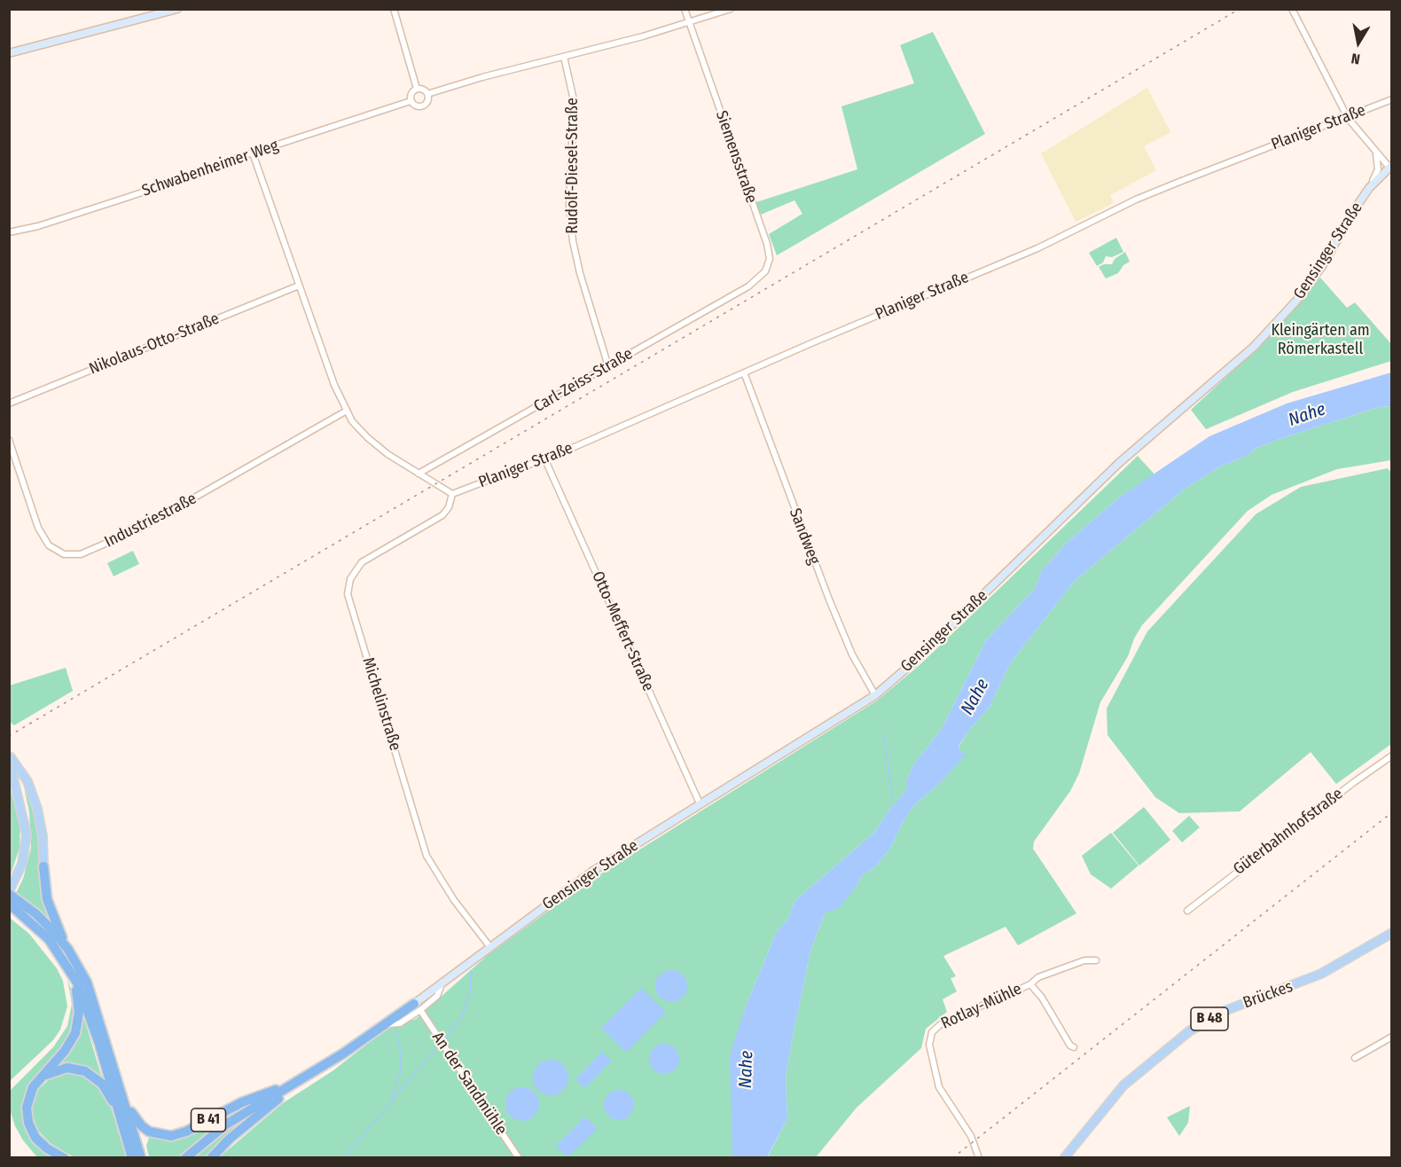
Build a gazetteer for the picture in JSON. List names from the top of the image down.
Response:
{
  "streets": {
    "highway": ["B 41"],
    "main road": ["Brückes", "B 48"],
    "street": [
      "Planiger Straße",
      "Siemensstraße",
      "Rudolf-Diesel-Straße",
      "Schwabenheimer Weg",
      "Gensinger Straße",
      "Nikolaus-Otto-Straße",
      "Carl-Zeiss-Straße",
      "Industriestraße",
      "Sandweg",
      "Otto-Meffert-Straße",
      "Michelinstraße",
      "Güterbahnhofstraße",
      "Rotlay-Mühle",
      "An der Sandmühle"
    ]
  },
  "crossings": [
    ["Planiger Straße", "Sandweg"],
    ["Planiger Straße", "Otto-Meffert-Straße"],
    ["Planiger Straße", "Michelinstraße"],
    ["Siemensstraße", "Carl-Zeiss-Straße"],
    ["Rudolf-Diesel-Straße", "Carl-Zeiss-Straße"],
    ["Gensinger Straße", "Sandweg"],
    ["Gensinger Straße", "Otto-Meffert-Straße"],
    ["Gensinger Straße", "Michelinstraße"],
    ["Gensinger Straße", "An der Sandmühle"]
  ],
  "water": ["Nahe"],
  "parks": ["Kleingärten am Römerkastell"],
  "north": "bottom"
}
